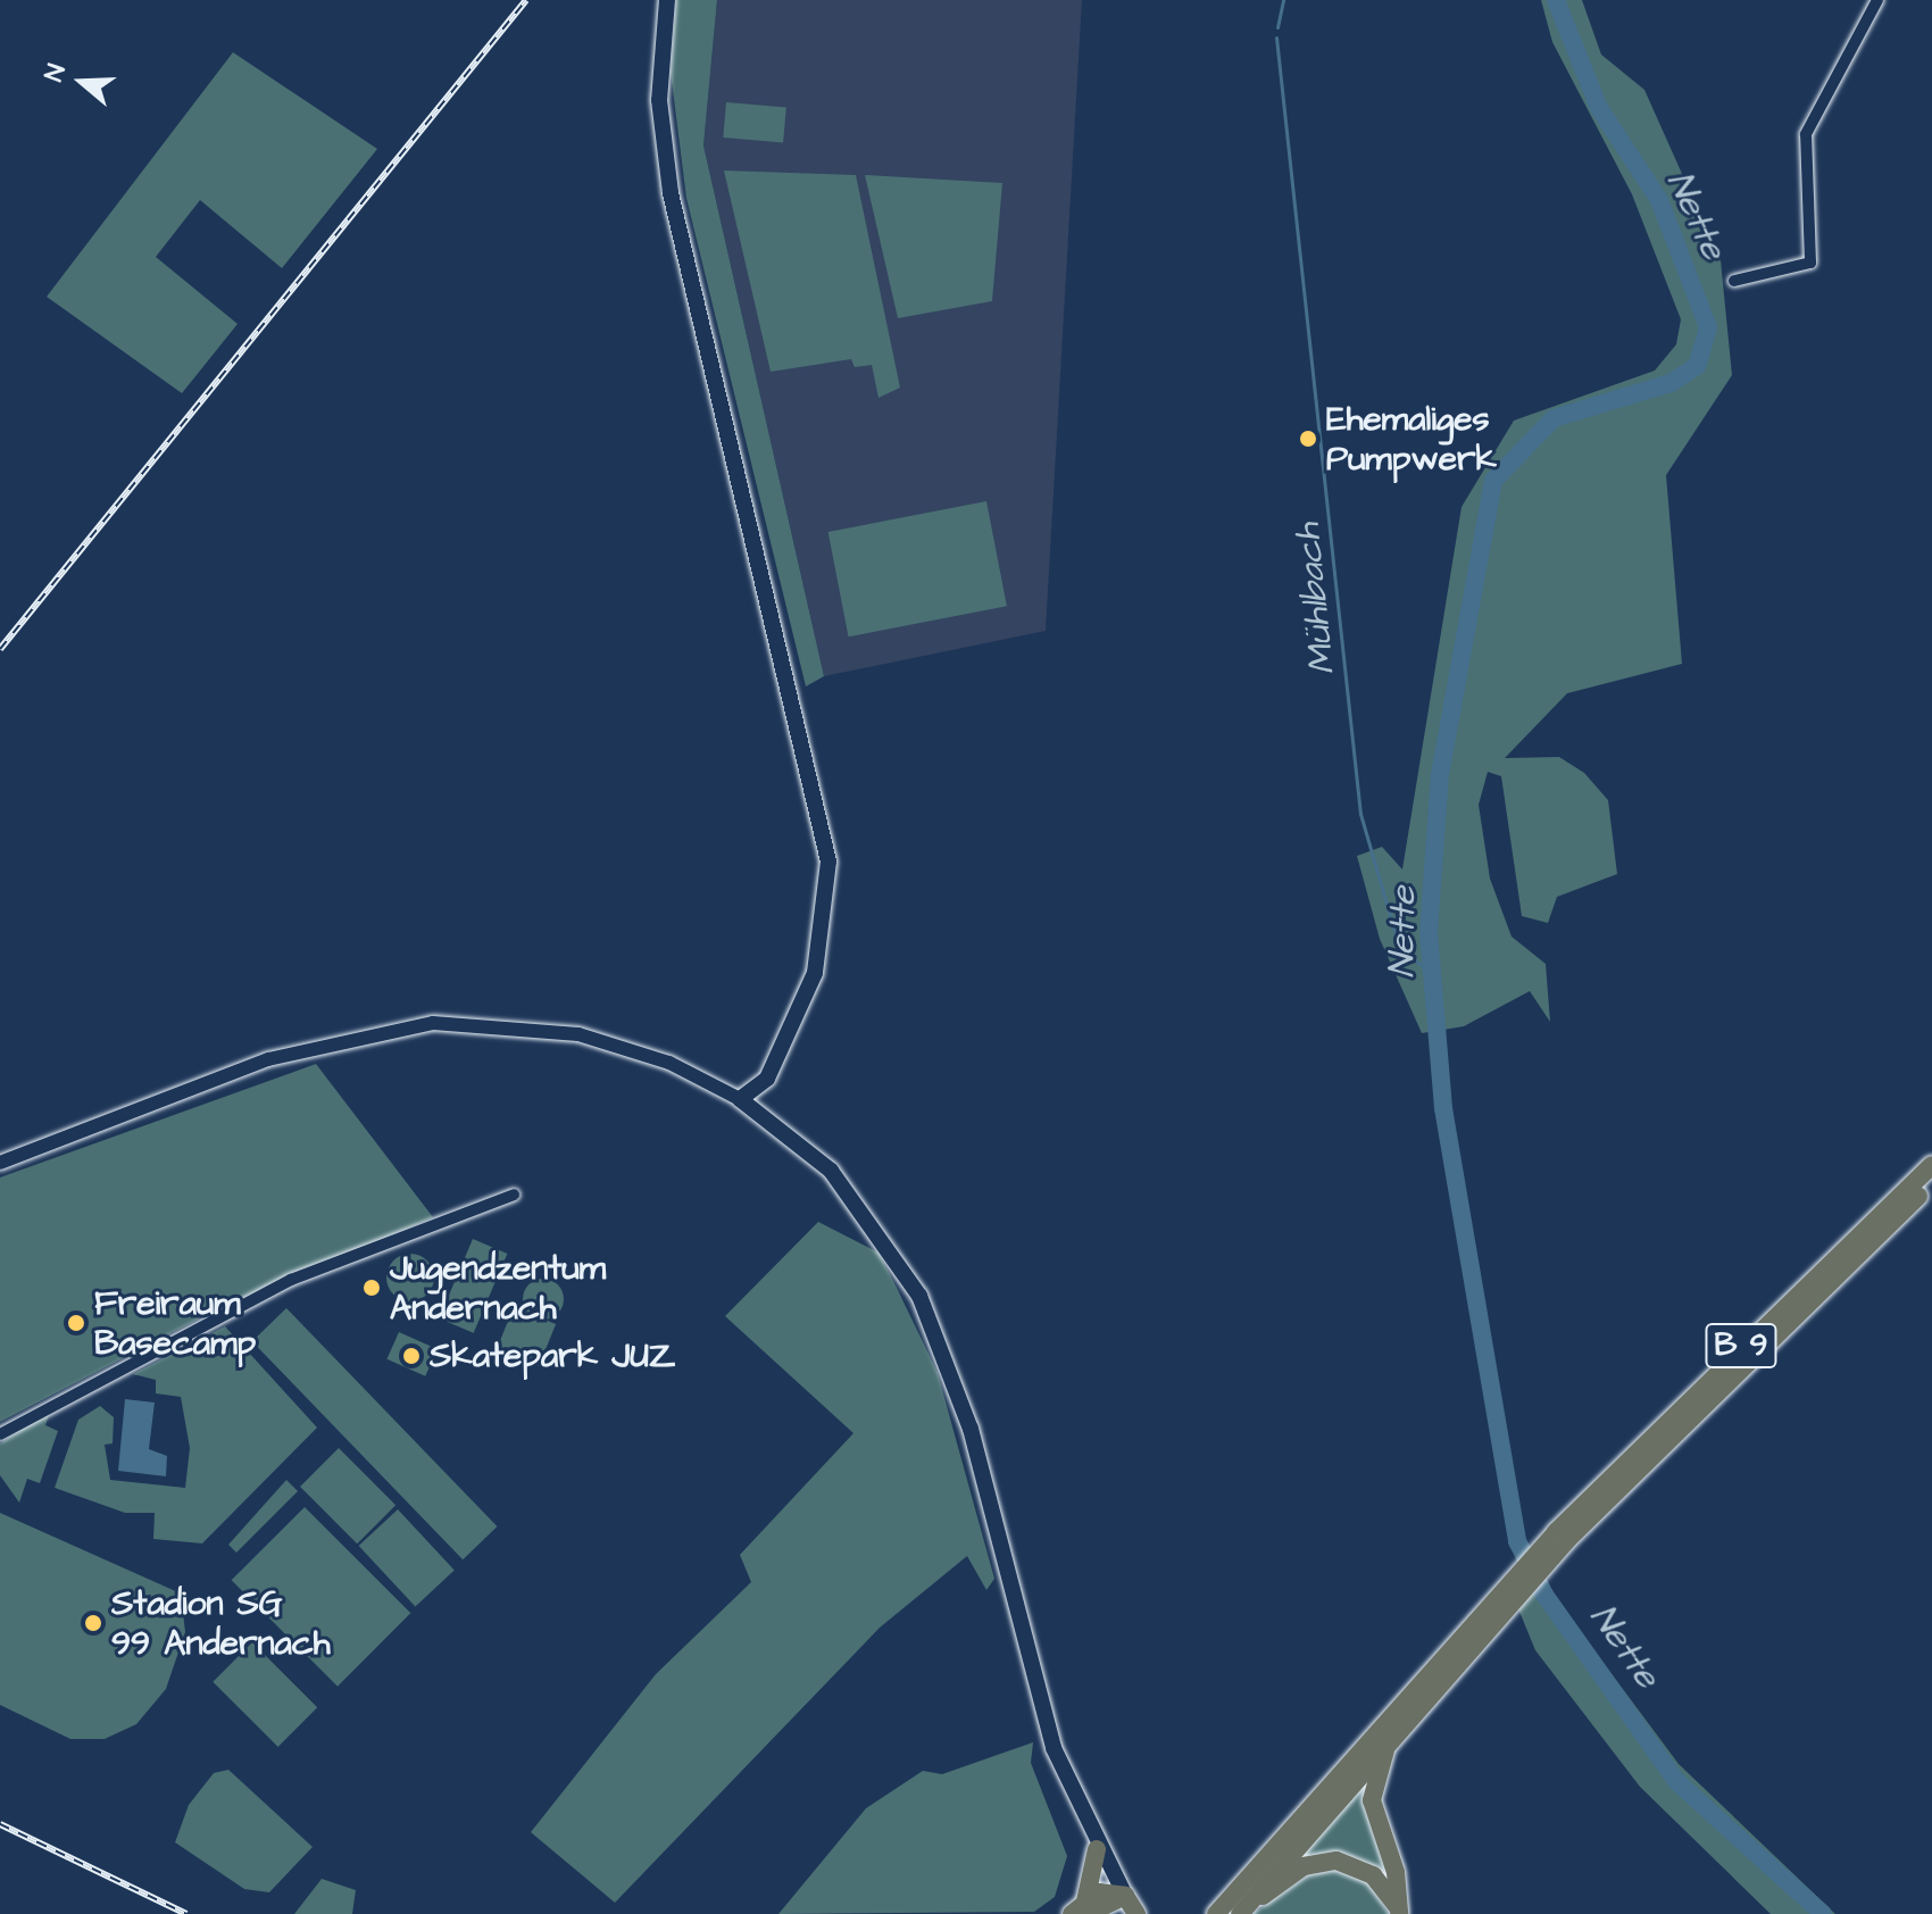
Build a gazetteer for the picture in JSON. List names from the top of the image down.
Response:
{
  "streets": {
    "main road": ["B 9"]
  },
  "water": ["Nette", "Mühlbach"],
  "places": [
    "Ehemaliges Pumpwerk",
    "Jugendzentum Andernach",
    "Freiraum Basecamp",
    "Skatepark JUZ",
    "Stadion SG 99 Andernach"
  ],
  "north": "left"
}
